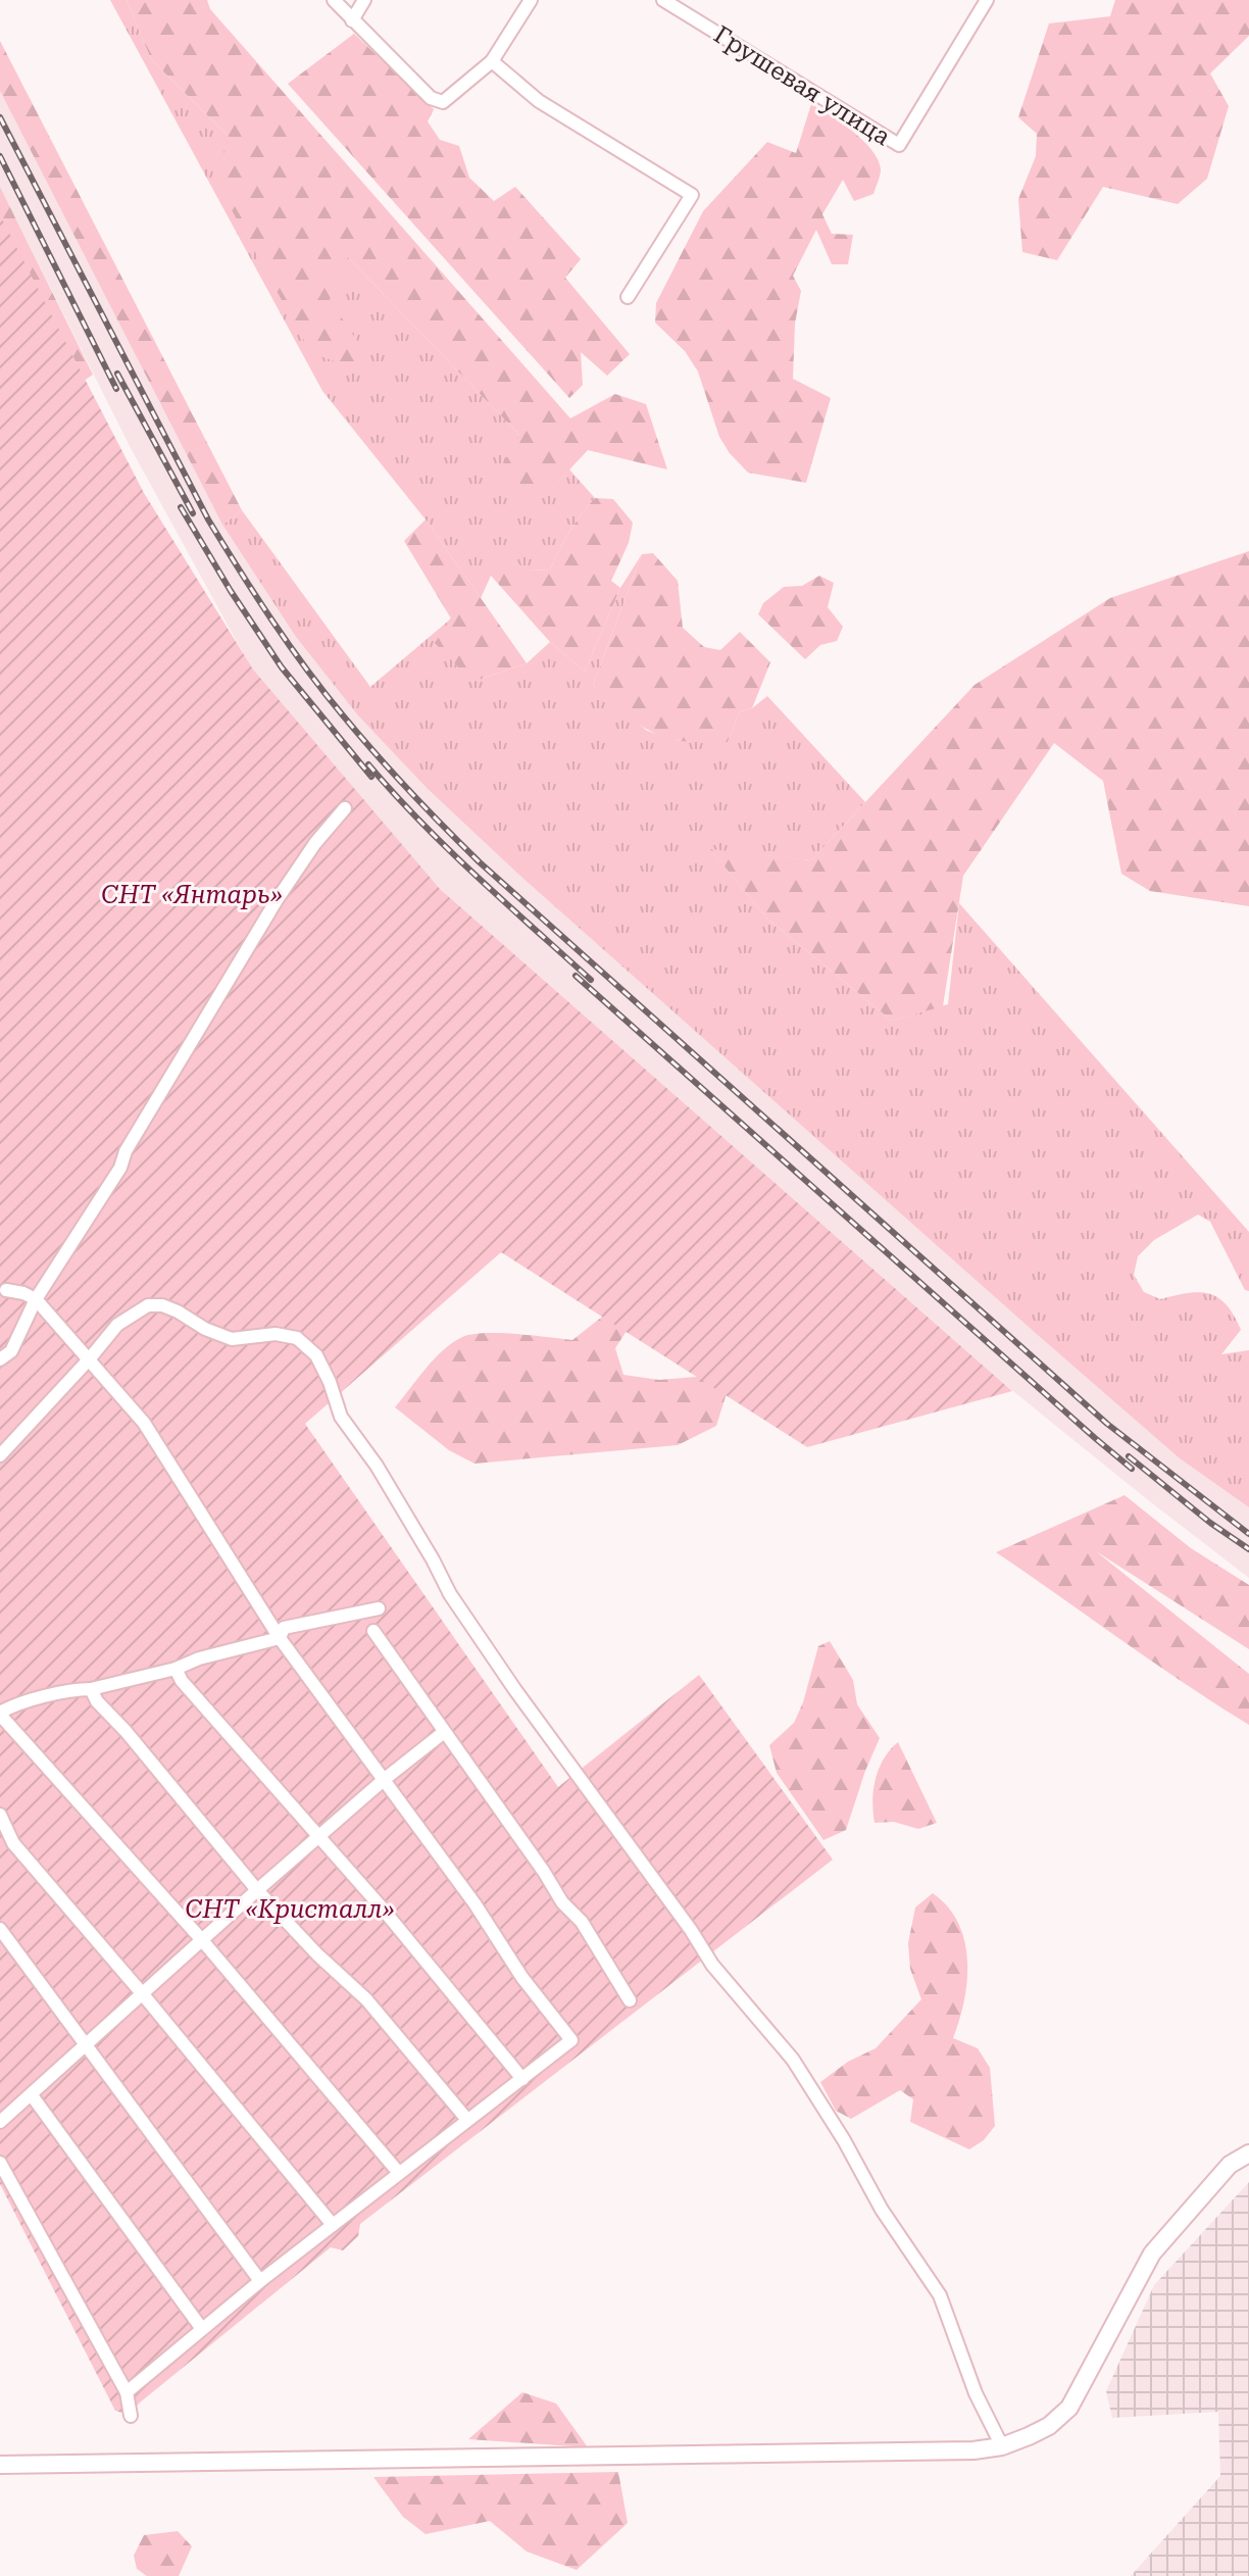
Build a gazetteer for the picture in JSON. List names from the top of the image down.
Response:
{
  "streets": {
    "street": ["Грушевая улица"]
  },
  "parks": ["СНТ «Янтарь»", "СНТ «Кристалл»"]
}
